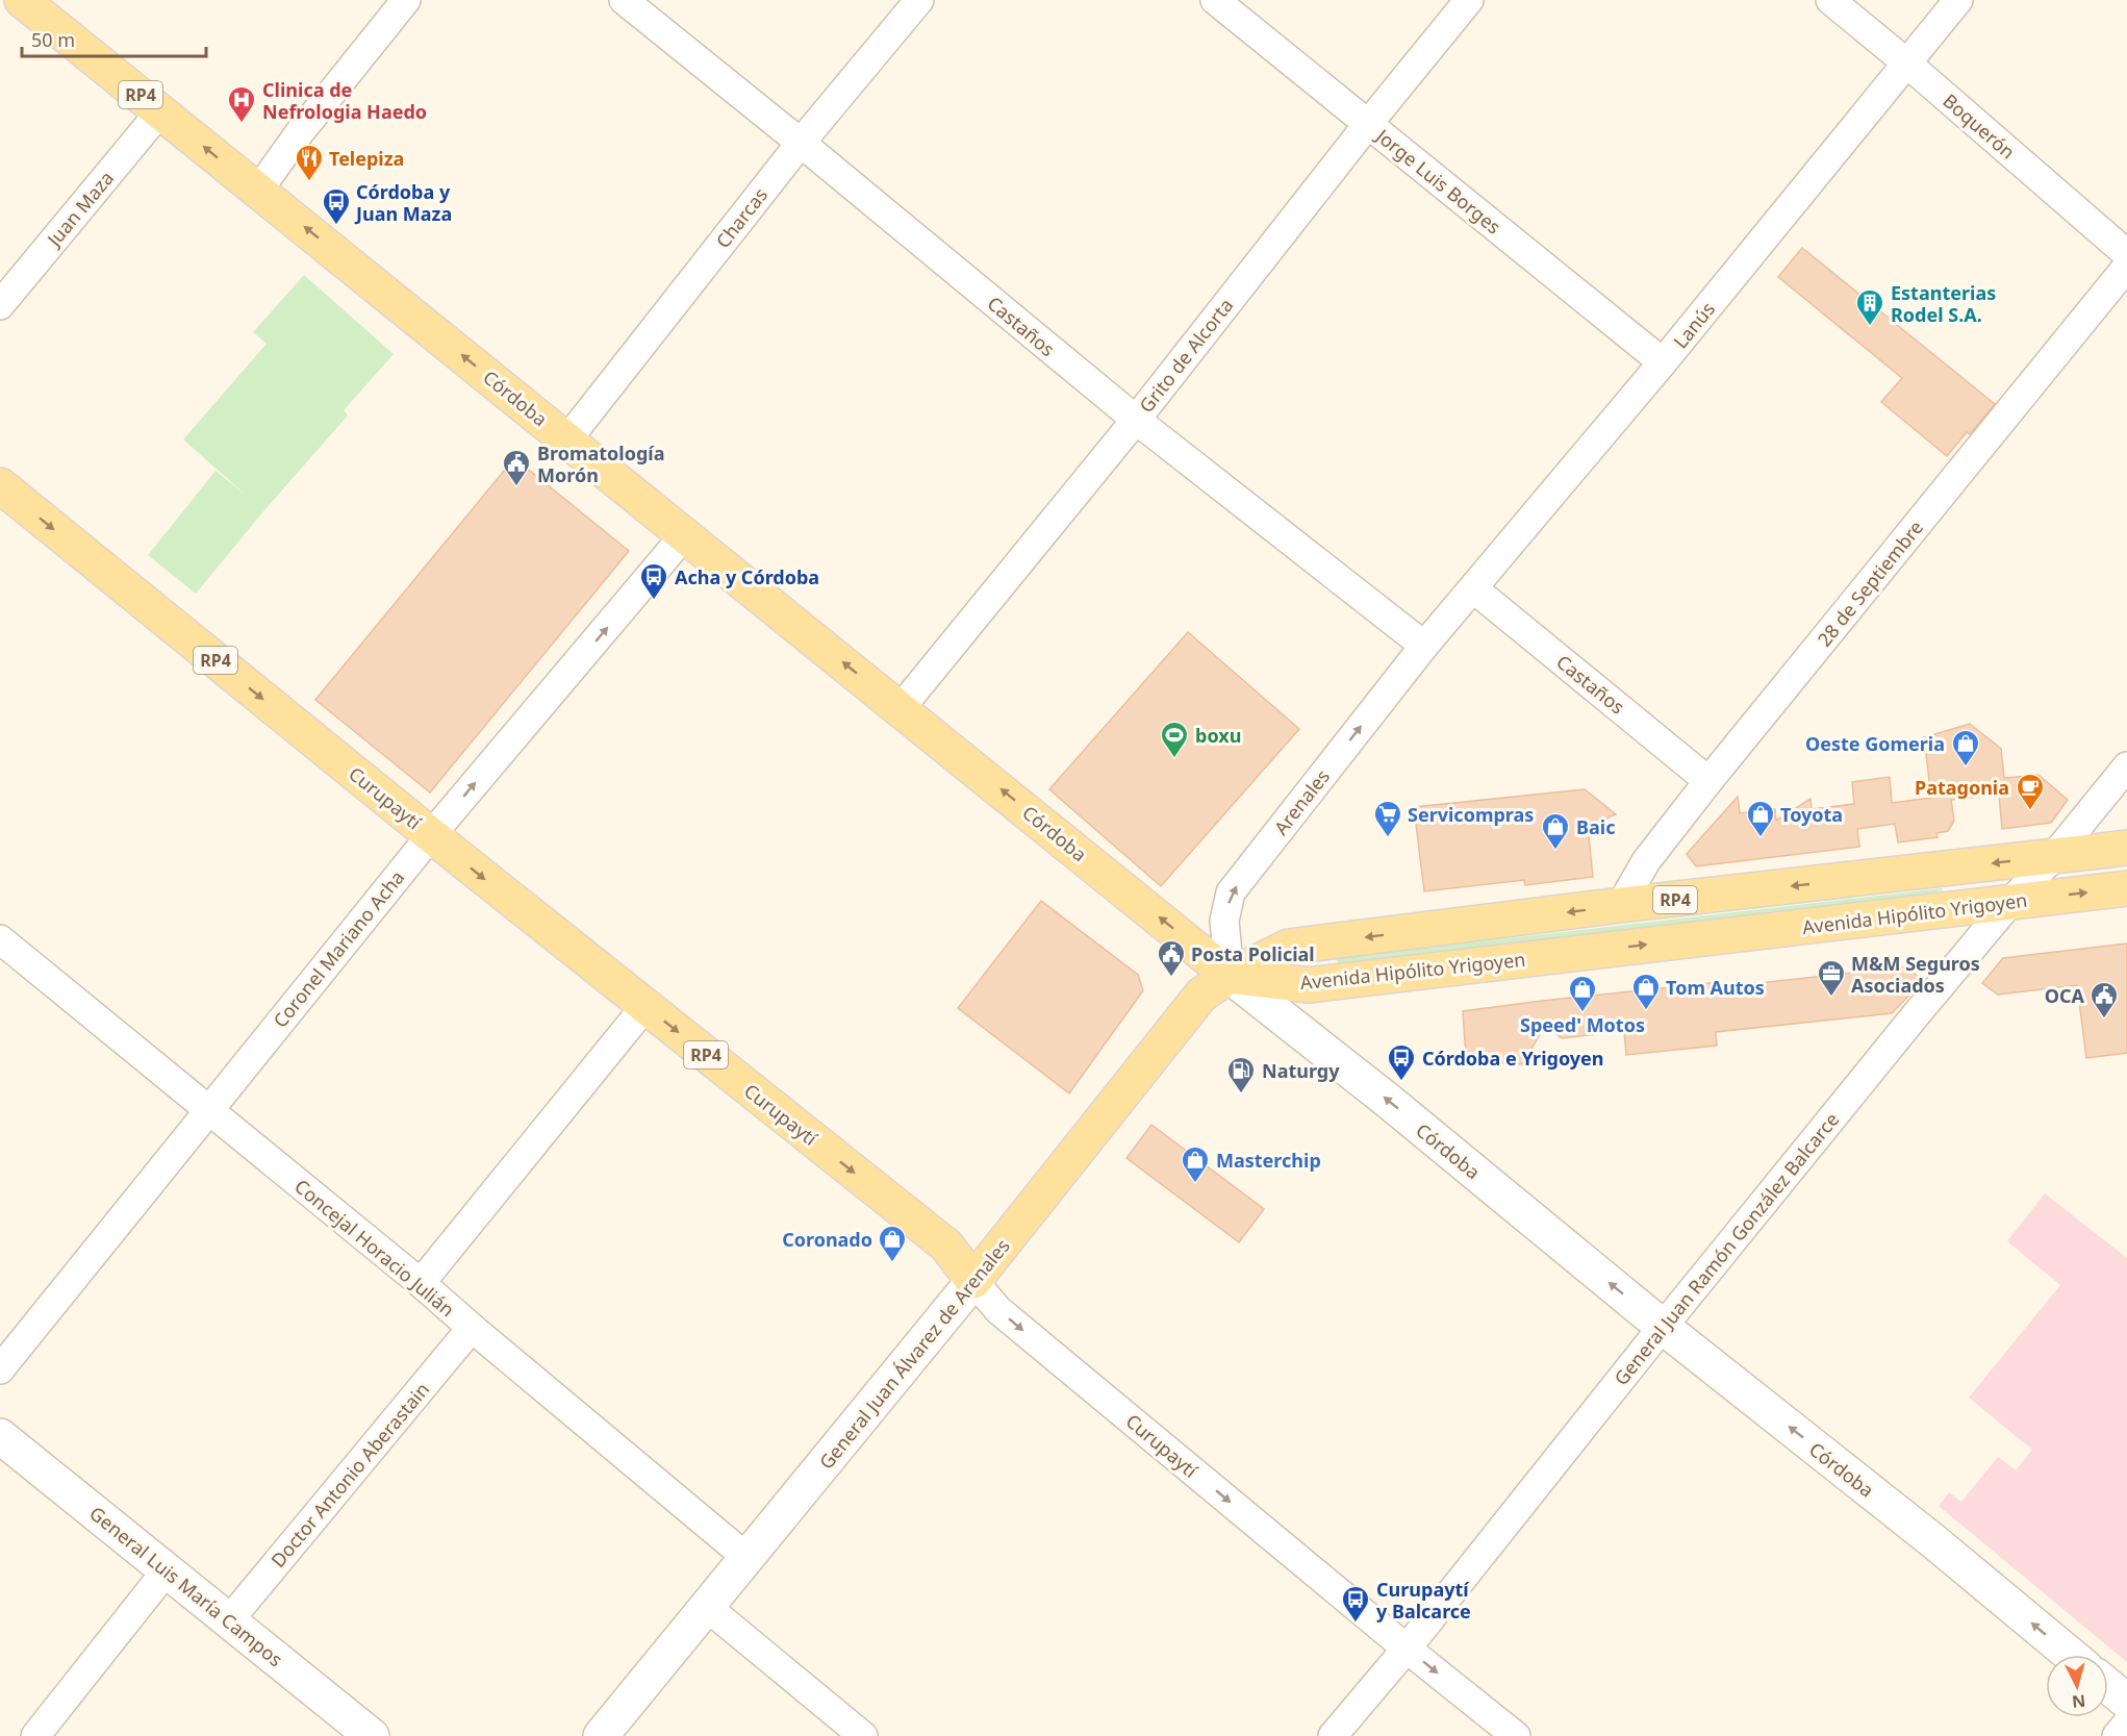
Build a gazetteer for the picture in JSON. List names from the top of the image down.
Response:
{
  "streets": {
    "main road": [
      "RP4",
      "Córdoba",
      "Curupaytí",
      "Avenida Hipólito Yrigoyen",
      "General Juan Álvarez de Arenales"
    ],
    "street": [
      "Boquerón",
      "Jorge Luis Borges",
      "Juan Maza",
      "Charcas",
      "Lanús",
      "Castaños",
      "Grito de Alcorta",
      "28 de Septiembre",
      "Arenales",
      "Coronel Mariano Acha",
      "Concejal Horacio Julián",
      "General Juan Ramón González Balcarce",
      "Doctor Antonio Aberastain",
      "General Luis María Campos"
    ]
  },
  "crossings": [
    ["Boquerón", "Lanús"],
    ["Jorge Luis Borges", "Lanús"],
    ["Jorge Luis Borges", "Grito de Alcorta"],
    ["Juan Maza", "Córdoba"],
    ["Charcas", "Castaños"],
    ["Charcas", "Córdoba"],
    ["Lanús", "Castaños"],
    ["Lanús", "Arenales"],
    ["Castaños", "Grito de Alcorta"],
    ["Castaños", "28 de Septiembre"],
    ["Castaños", "Arenales"],
    ["Grito de Alcorta", "Córdoba"],
    ["Córdoba", "Arenales"],
    ["Córdoba", "Avenida Hipólito Yrigoyen"],
    ["Córdoba", "Coronel Mariano Acha"],
    ["Córdoba", "General Juan Ramón González Balcarce"],
    ["Córdoba", "General Juan Álvarez de Arenales"],
    ["28 de Septiembre", "Avenida Hipólito Yrigoyen"],
    ["Curupaytí", "Coronel Mariano Acha"],
    ["Curupaytí", "General Juan Ramón González Balcarce"],
    ["Curupaytí", "General Juan Álvarez de Arenales"],
    ["Arenales", "Avenida Hipólito Yrigoyen"],
    ["Arenales", "General Juan Álvarez de Arenales"],
    ["Avenida Hipólito Yrigoyen", "General Juan Ramón González Balcarce"],
    ["Avenida Hipólito Yrigoyen", "General Juan Álvarez de Arenales"],
    ["Coronel Mariano Acha", "Concejal Horacio Julián"],
    ["Concejal Horacio Julián", "General Juan Álvarez de Arenales"],
    ["Concejal Horacio Julián", "Doctor Antonio Aberastain"],
    ["Doctor Antonio Aberastain", "General Luis María Campos"]
  ],
  "one_way": [
    "Córdoba",
    "Curupaytí",
    "Arenales",
    "Coronel Mariano Acha"
  ],
  "places": {
    "hospital": ["Clinica de Nefrologia Haedo"],
    "restaurant": ["Telepiza"],
    "bus stop": [
      "Córdoba y Juan Maza",
      "Acha y Córdoba",
      "Córdoba e Yrigoyen",
      "Curupaytí y Balcarce"
    ],
    "building": ["Estanterias Rodel S.A."],
    "public building": ["Bromatología Morón", "Posta Policial", "OCA"],
    "sports": ["boxu"],
    "shop": [
      "Oeste Gomeria",
      "Toyota",
      "Baic",
      "Tom Autos",
      "Speed' Motos",
      "Masterchip",
      "Coronado"
    ],
    "cafe": ["Patagonia"],
    "supermarket": ["Servicompras"],
    "office": ["M&M Seguros Asociados"],
    "fuel station": ["Naturgy"]
  },
  "scale_bar": "50 m",
  "north": "bottom"
}
